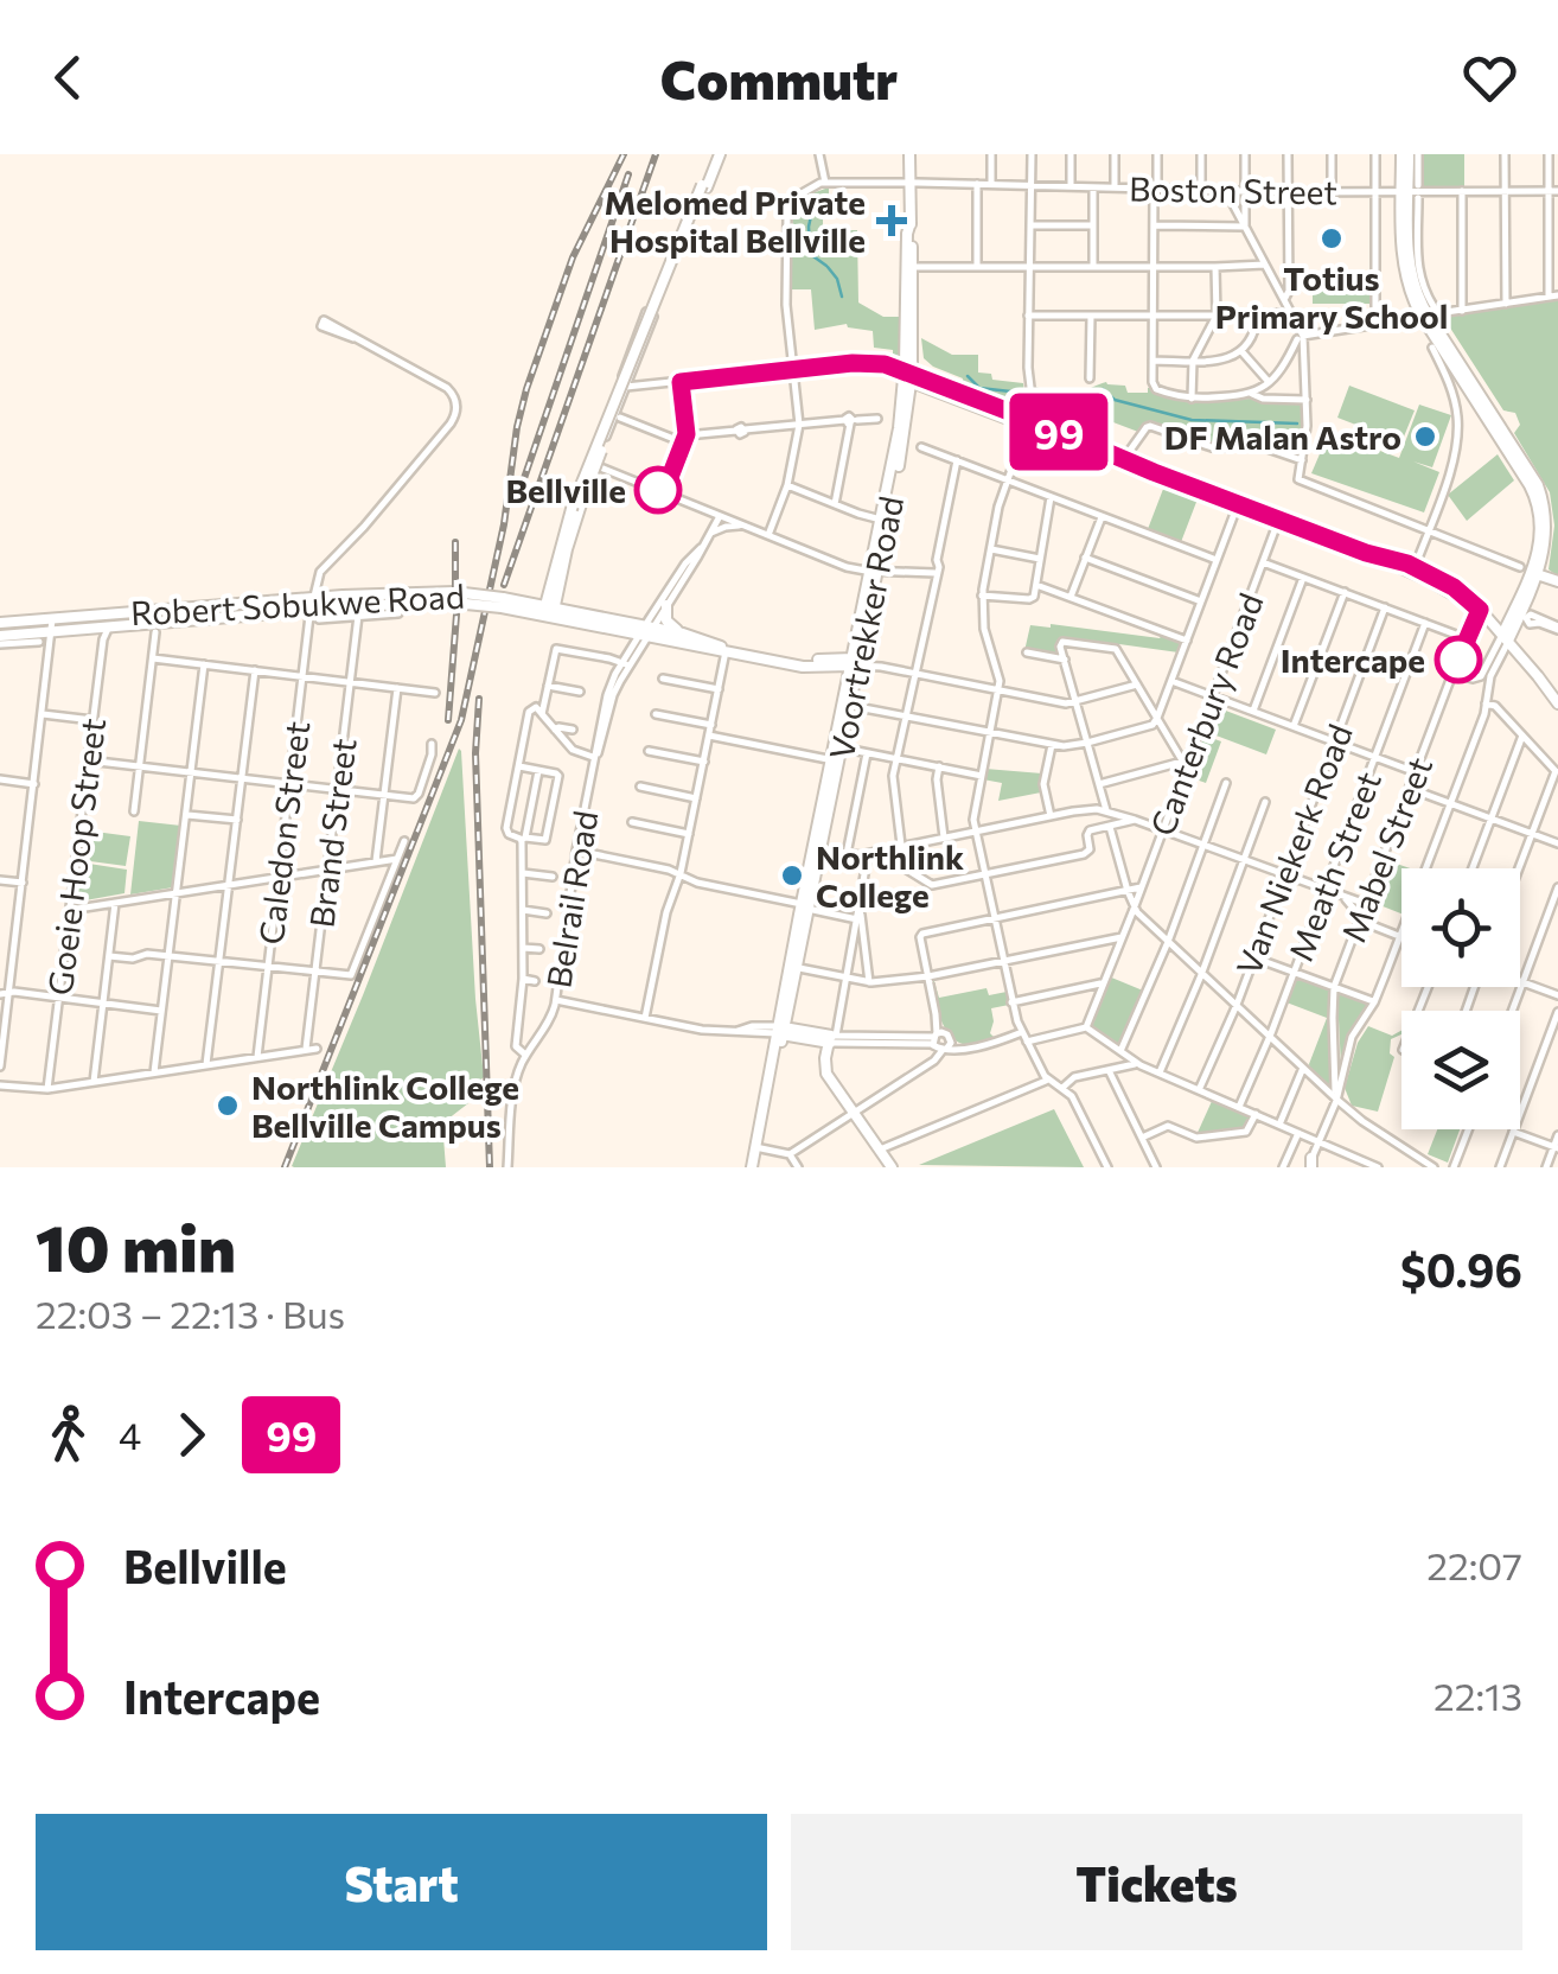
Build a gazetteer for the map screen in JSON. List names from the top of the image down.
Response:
{
  "streets": {
    "main road": ["Robert Sobukwe Road", "Voortrekker Road"],
    "street": [
      "Boston Street",
      "Canterbury Road",
      "Caledon Street",
      "Brand Street",
      "Van Niekerk Road",
      "Mabel Street",
      "Goeie Hoop Street",
      "Meath Street",
      "Belrail Road"
    ]
  },
  "crossings": [
    ["Boston Street", "Voortrekker Road"],
    ["Robert Sobukwe Road", "Voortrekker Road"],
    ["Robert Sobukwe Road", "Caledon Street"],
    ["Robert Sobukwe Road", "Goeie Hoop Street"],
    ["Robert Sobukwe Road", "Belrail Road"]
  ],
  "places": {
    "health": ["Melomed Private Hospital Bellville"],
    "other": [
      "Totius Primary School",
      "DF Malan Astro",
      "Bellville",
      "Intercape",
      "Northlink College",
      "Northlink College Bellville Campus"
    ]
  },
  "lines": ["bus line 99"],
  "page": {
    "header": "Commutr",
    "on_map": "99",
    "heading": ["10 min", "22:03 – 22:13 · Bus", "$0.96"],
    "legs": ["4", "99"],
    "list": [
      {
        "name": "Bellville",
        "value": "22:07"
      },
      {
        "name": "Intercape",
        "value": "22:13"
      }
    ],
    "buttons": ["Start", "Tickets"]
  }
}
